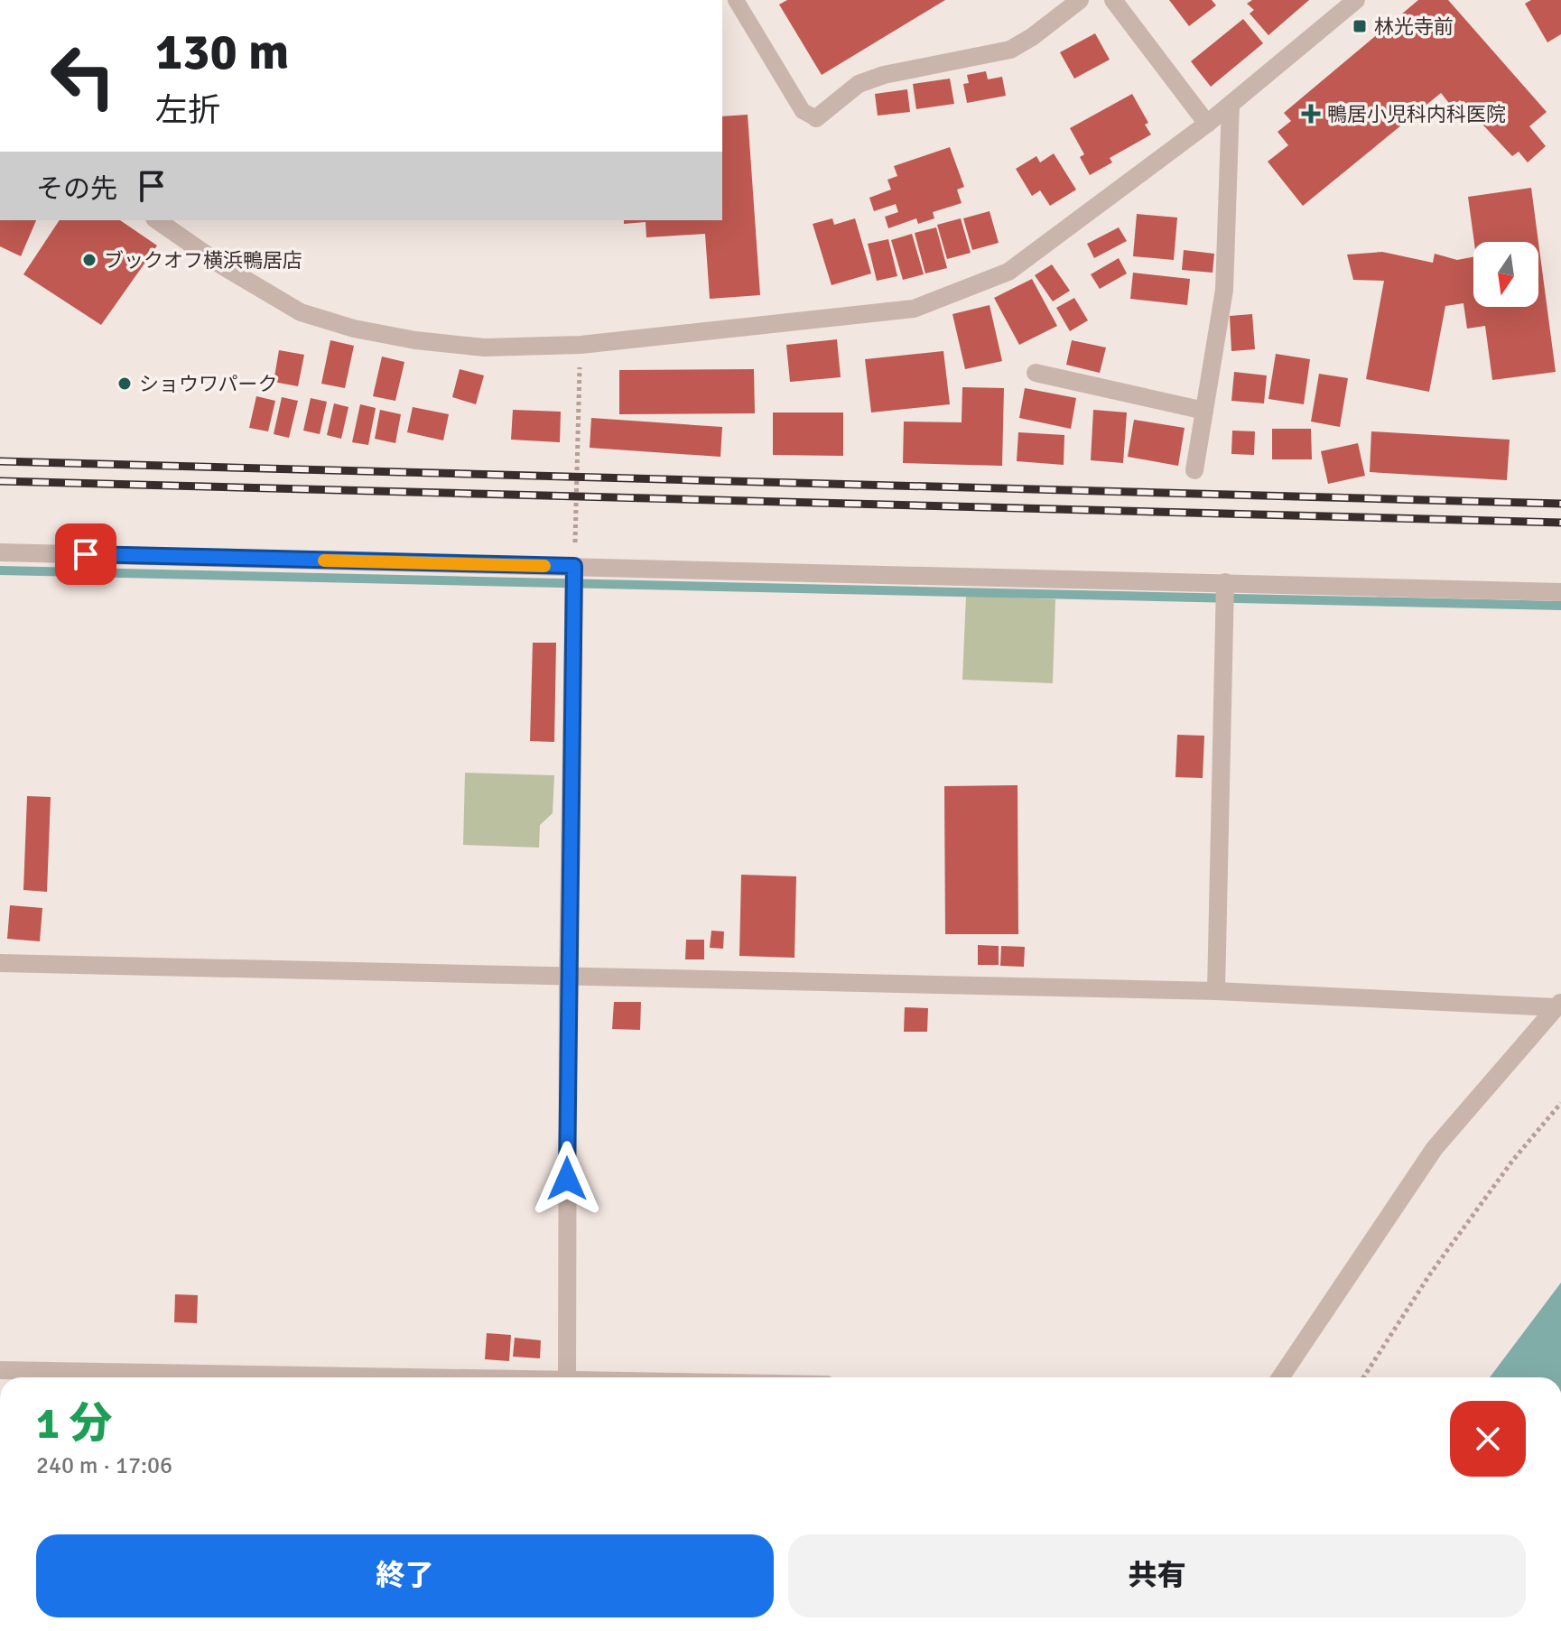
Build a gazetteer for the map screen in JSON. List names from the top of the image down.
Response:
{
  "places": {
    "transit": ["林光寺前"],
    "health": ["鴨居小児科内科医院"],
    "other": ["ブックオフ横浜鴨居店", "ショウワパーク"]
  },
  "north": "bottom",
  "page": {
    "turn": ["130 m", "左折"],
    "then": "その先",
    "heading": ["1 分", "240 m · 17:06"],
    "buttons": ["終了", "共有"]
  }
}
